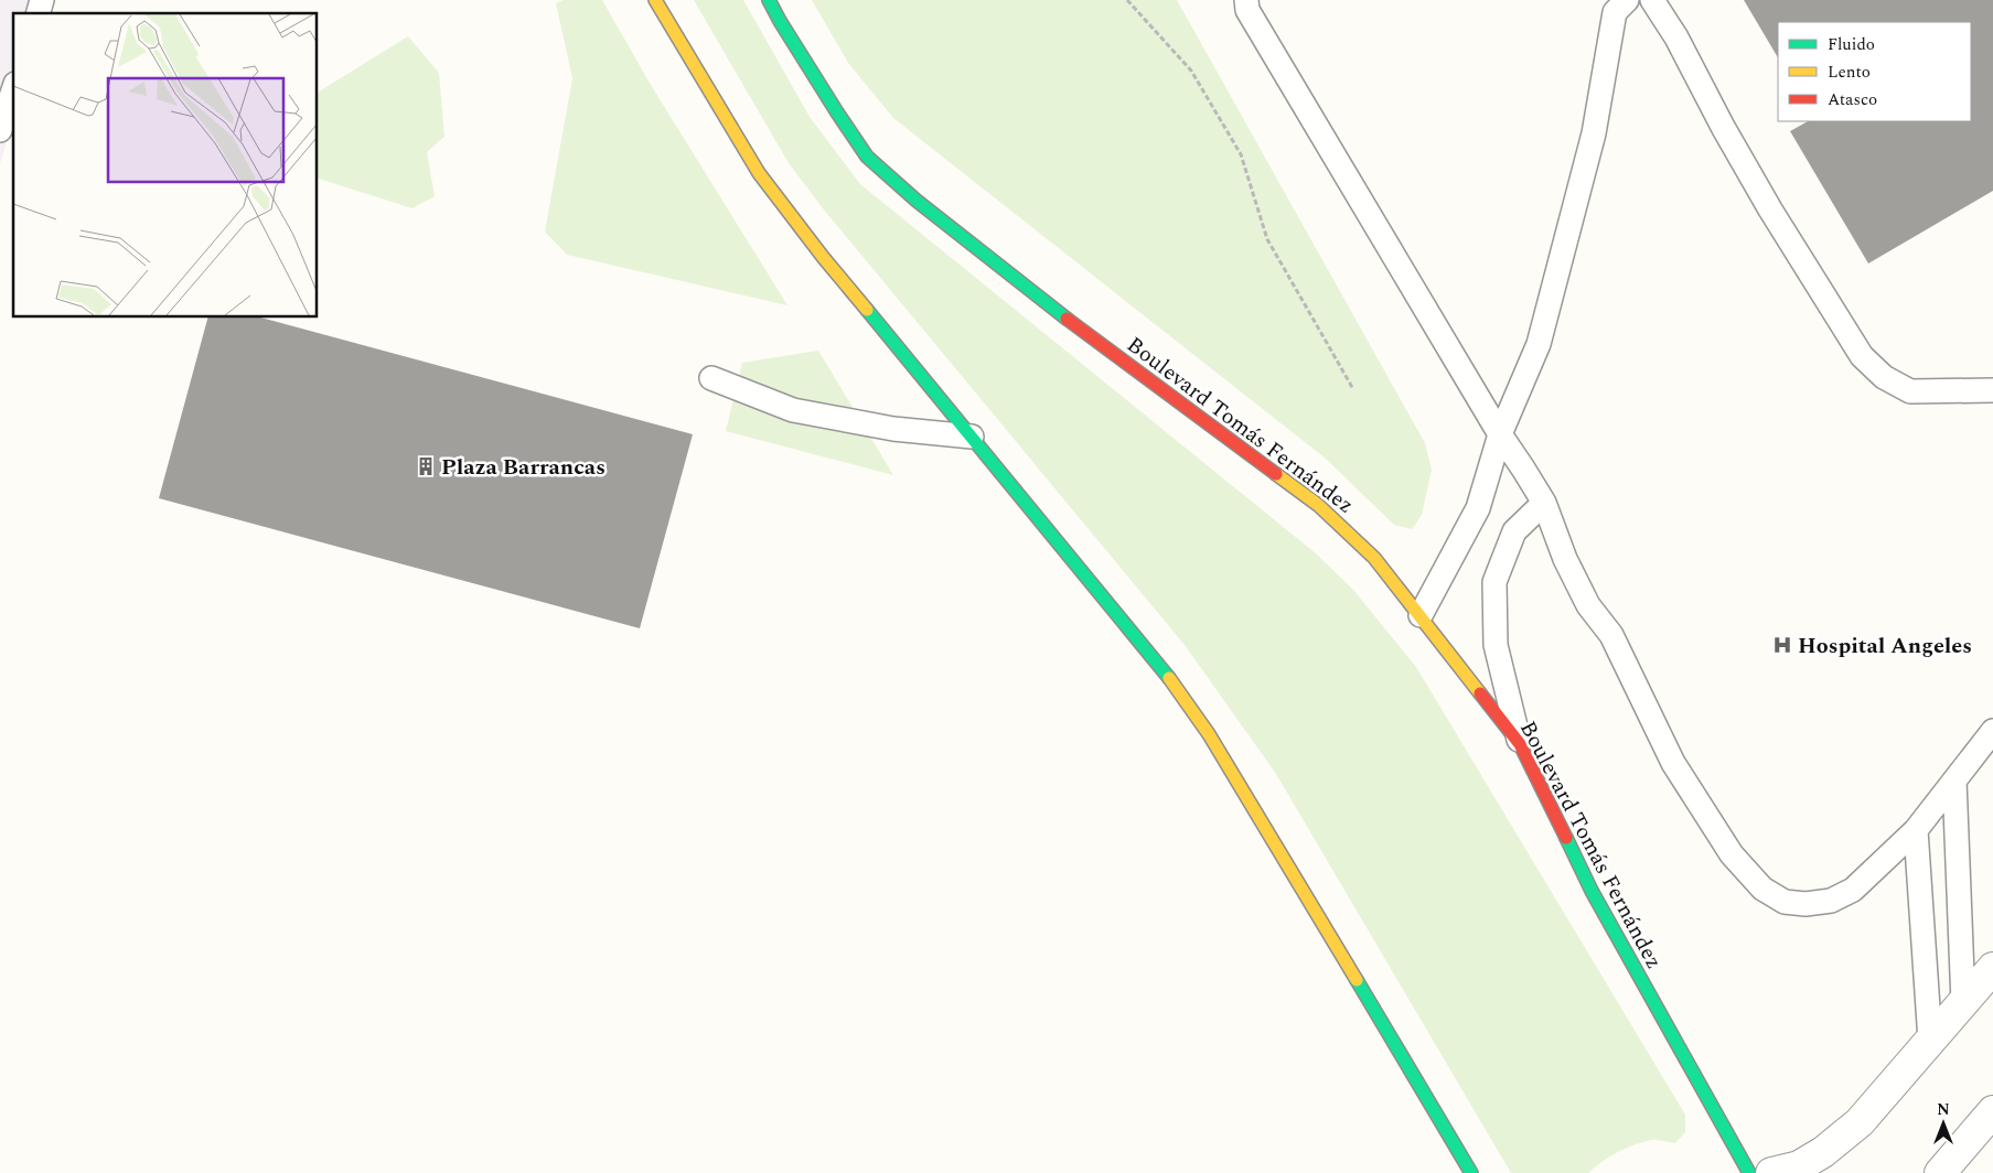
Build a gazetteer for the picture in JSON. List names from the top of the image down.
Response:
{
  "streets": {
    "main road": ["Boulevard Tomás Fernández"]
  },
  "places": {
    "building": ["Plaza Barrancas"],
    "hospital": ["Hospital Angeles"]
  },
  "legend": ["Fluido", "Lento", "Atasco"],
  "north": "top"
}
